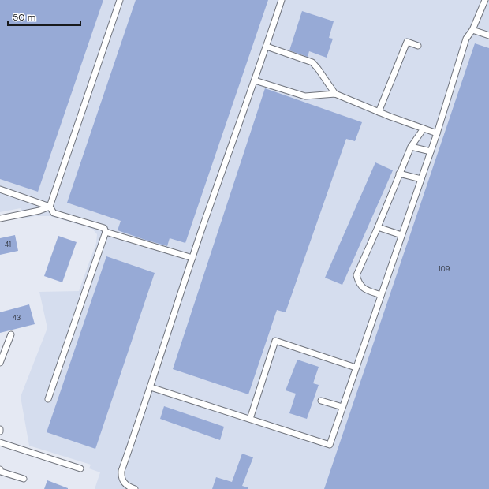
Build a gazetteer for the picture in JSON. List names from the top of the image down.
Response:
{
  "house_numbers": ["41", "109", "43"],
  "scale_bar": "50 m"
}
